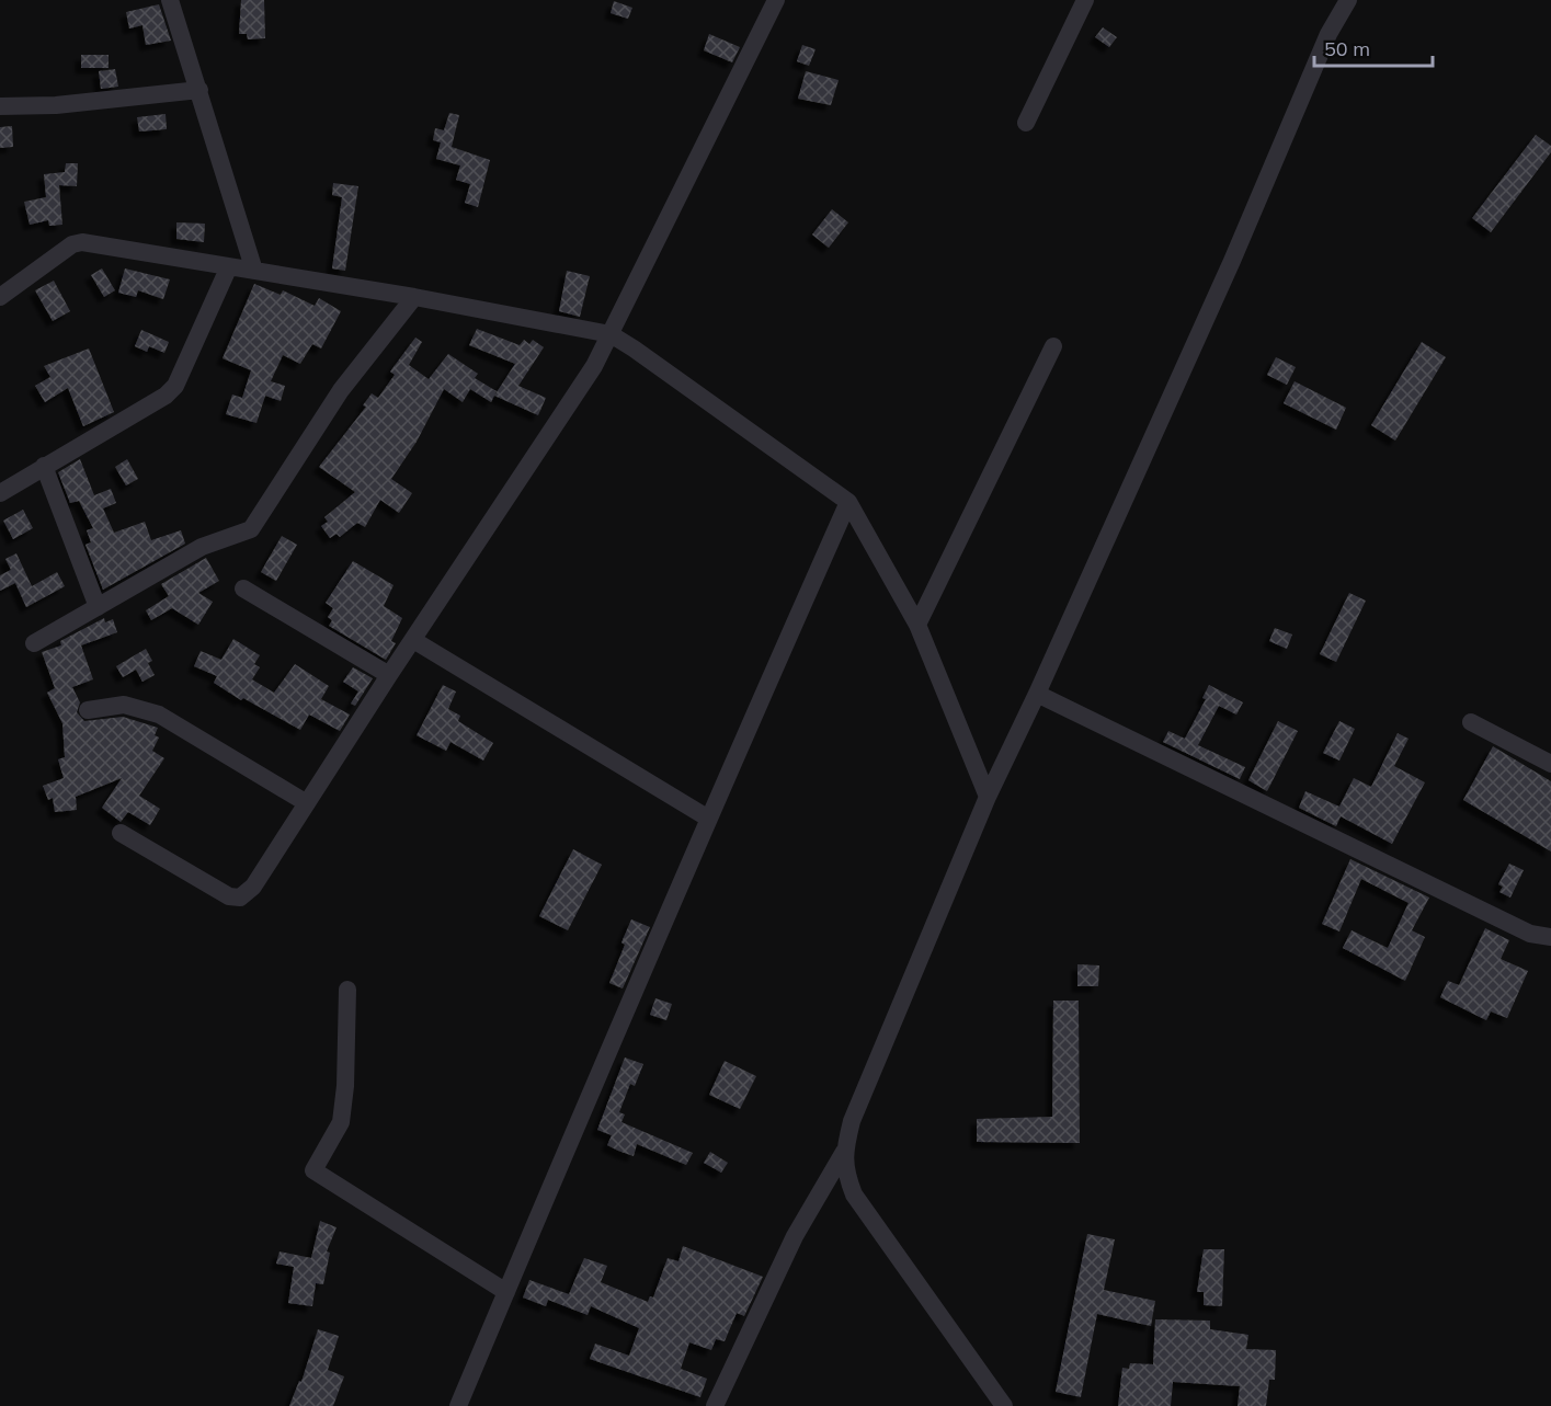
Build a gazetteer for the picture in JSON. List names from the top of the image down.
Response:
{
  "scale_bar": "50 m"
}
